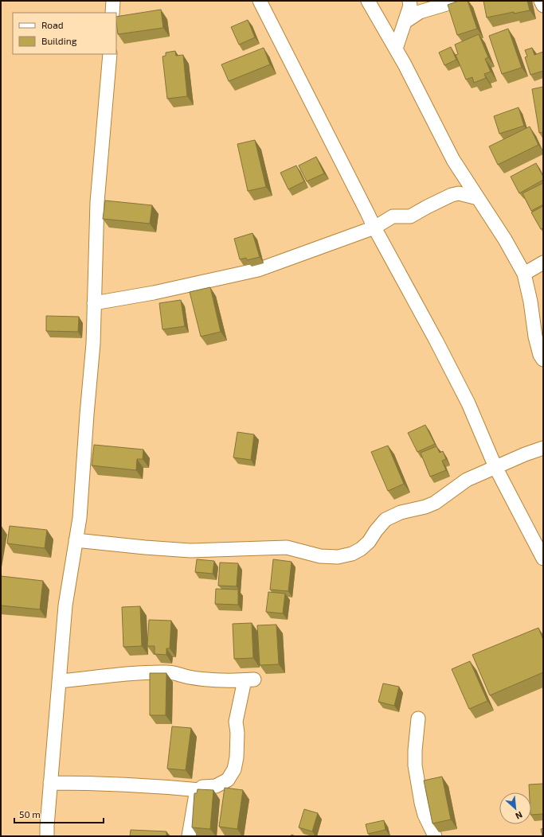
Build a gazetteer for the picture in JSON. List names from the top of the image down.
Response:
{
  "legend": ["Road", "Building"],
  "scale_bar": "50 m",
  "north": "bottom right"
}
